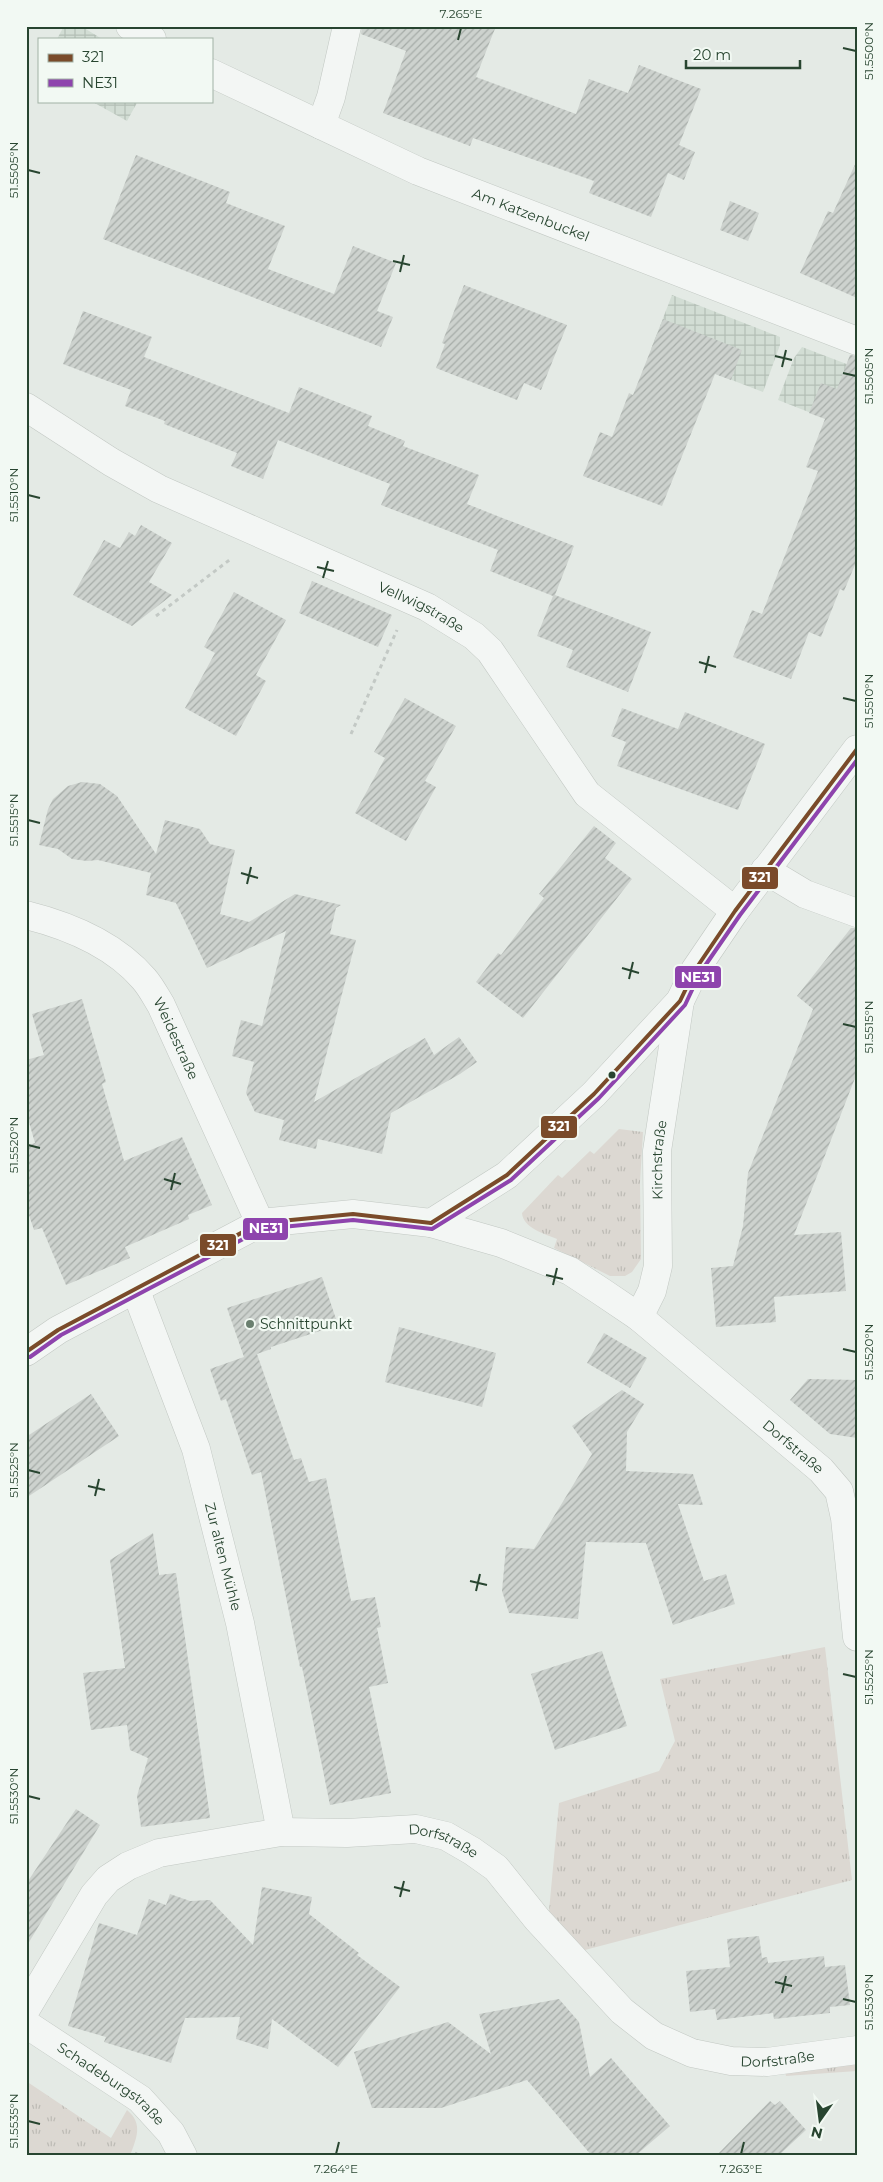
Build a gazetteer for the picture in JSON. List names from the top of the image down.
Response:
{
  "streets": {
    "street": [
      "Am Katzenbuckel",
      "Vellwigstraße",
      "Weidestraße",
      "Kirchstraße",
      "Dorfstraße",
      "Zur alten Mühle",
      "Schadeburgstraße"
    ]
  },
  "crossings": [
    ["Vellwigstraße", "Kirchstraße"],
    ["Weidestraße", "Dorfstraße"],
    ["Kirchstraße", "Dorfstraße"],
    ["Dorfstraße", "Zur alten Mühle"]
  ],
  "places": ["Schnittpunkt"],
  "lines": ["transit line 321", "transit line NE31"],
  "legend": ["321", "NE31"],
  "scale_bar": "20 m",
  "north": "bottom",
  "coordinates": [
    "7.265°E",
    "51.5500°N",
    "51.5505°N",
    "51.5510°N",
    "51.5515°N",
    "51.5520°N",
    "51.5525°N",
    "51.5530°N",
    "51.5535°N",
    "7.264°E",
    "7.263°E"
  ]
}
